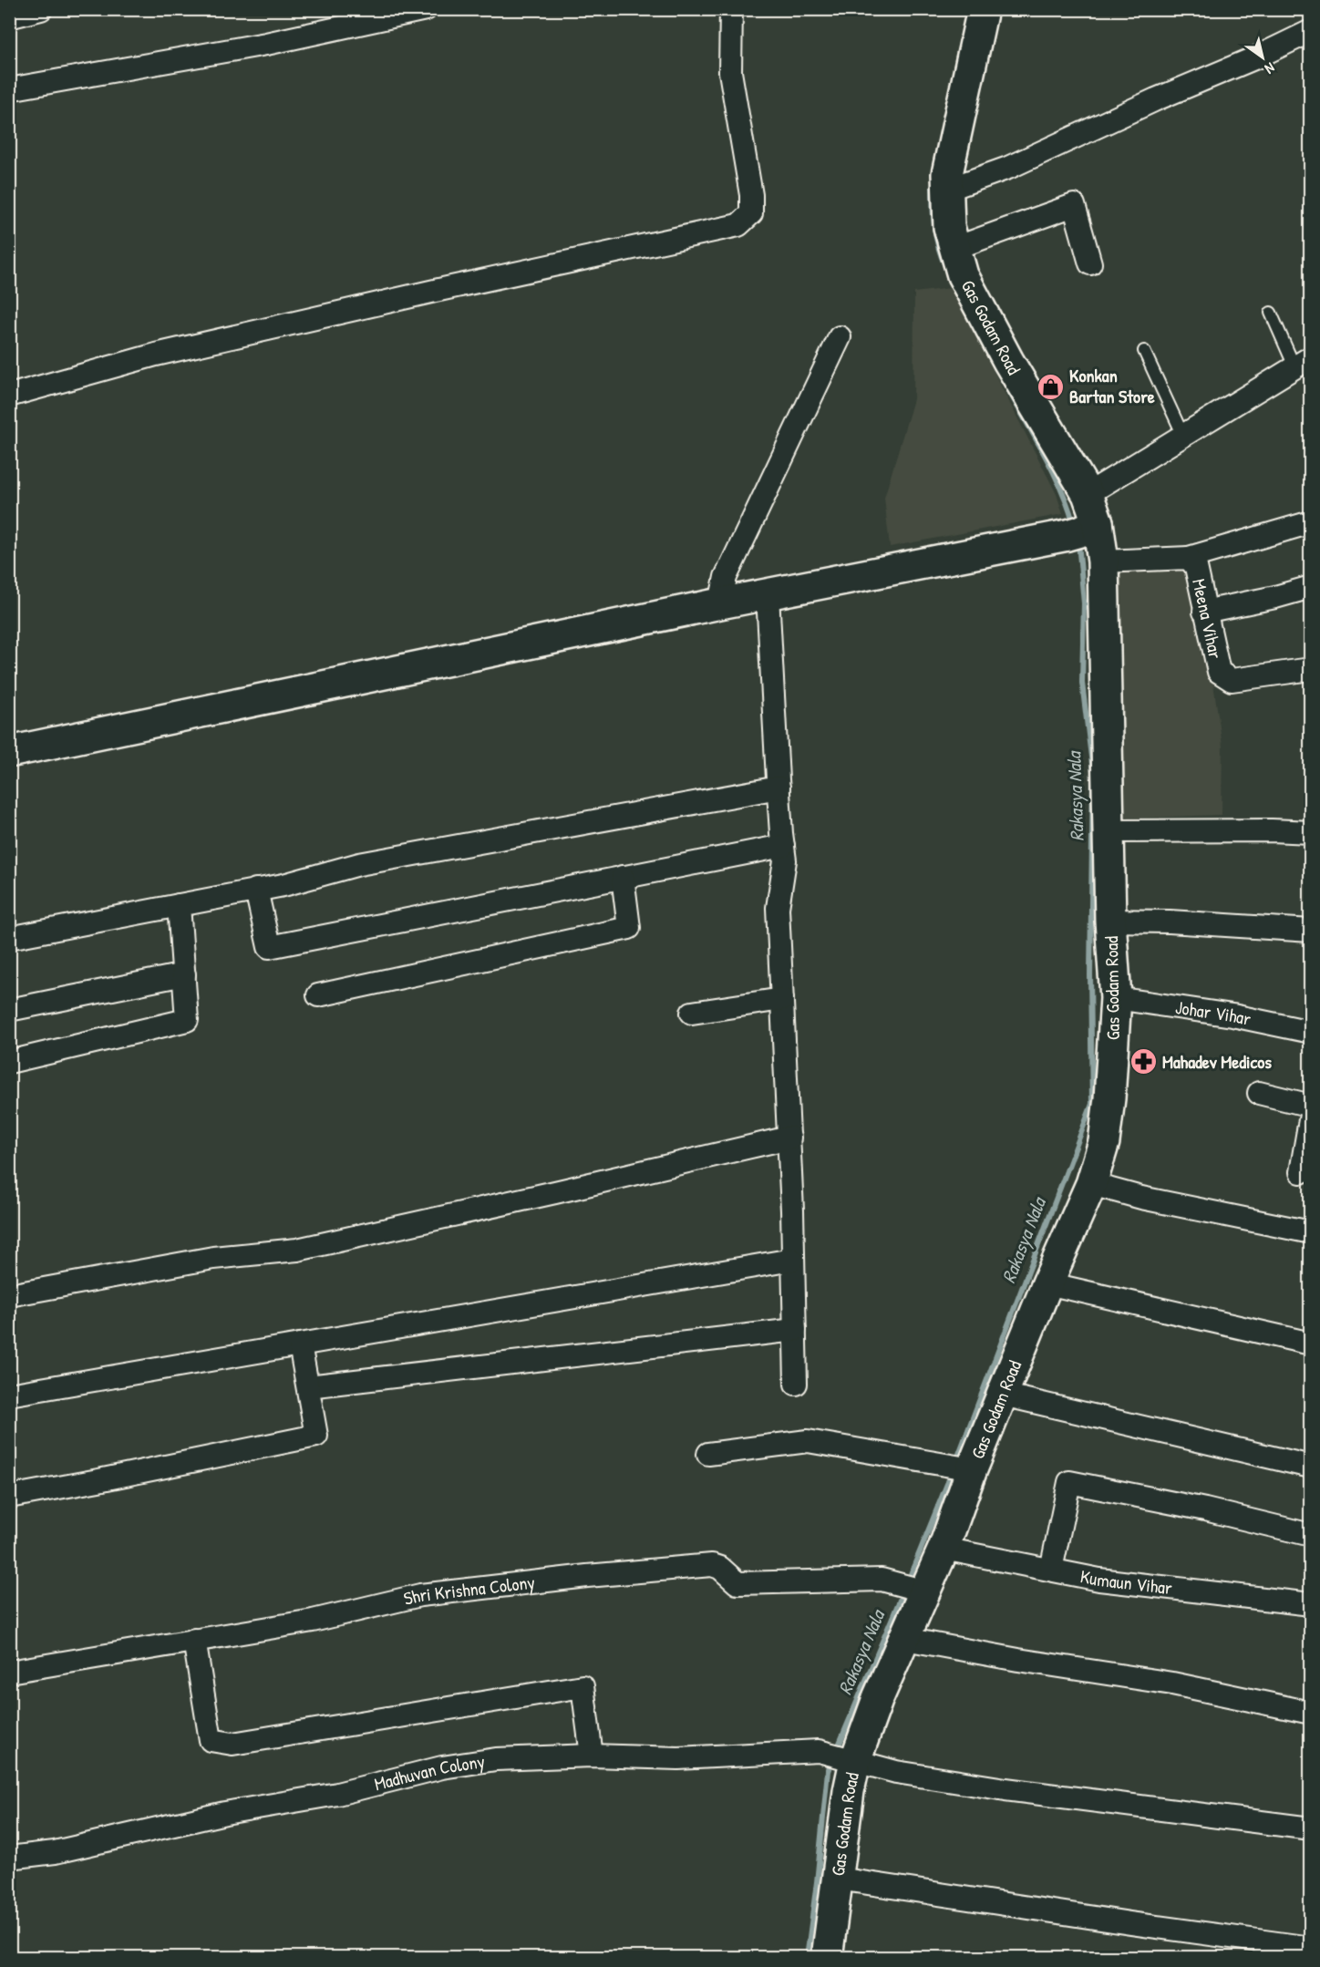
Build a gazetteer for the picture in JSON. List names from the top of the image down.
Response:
{
  "streets": {
    "main road": ["Gas Godam Road"],
    "street": [
      "Meena Vihar",
      "Johar Vihar",
      "Kumaun Vihar",
      "Shri Krishna Colony",
      "Madhuvan Colony"
    ]
  },
  "crossings": [
    ["Gas Godam Road", "Meena Vihar"],
    ["Gas Godam Road", "Johar Vihar"],
    ["Gas Godam Road", "Kumaun Vihar"],
    ["Gas Godam Road", "Shri Krishna Colony"],
    ["Gas Godam Road", "Madhuvan Colony"]
  ],
  "water": ["Rakasya Nala"],
  "places": {
    "shop": ["Konkan Bartan Store"],
    "pharmacy": ["Mahadev Medicos"]
  },
  "north": "bottom right"
}
